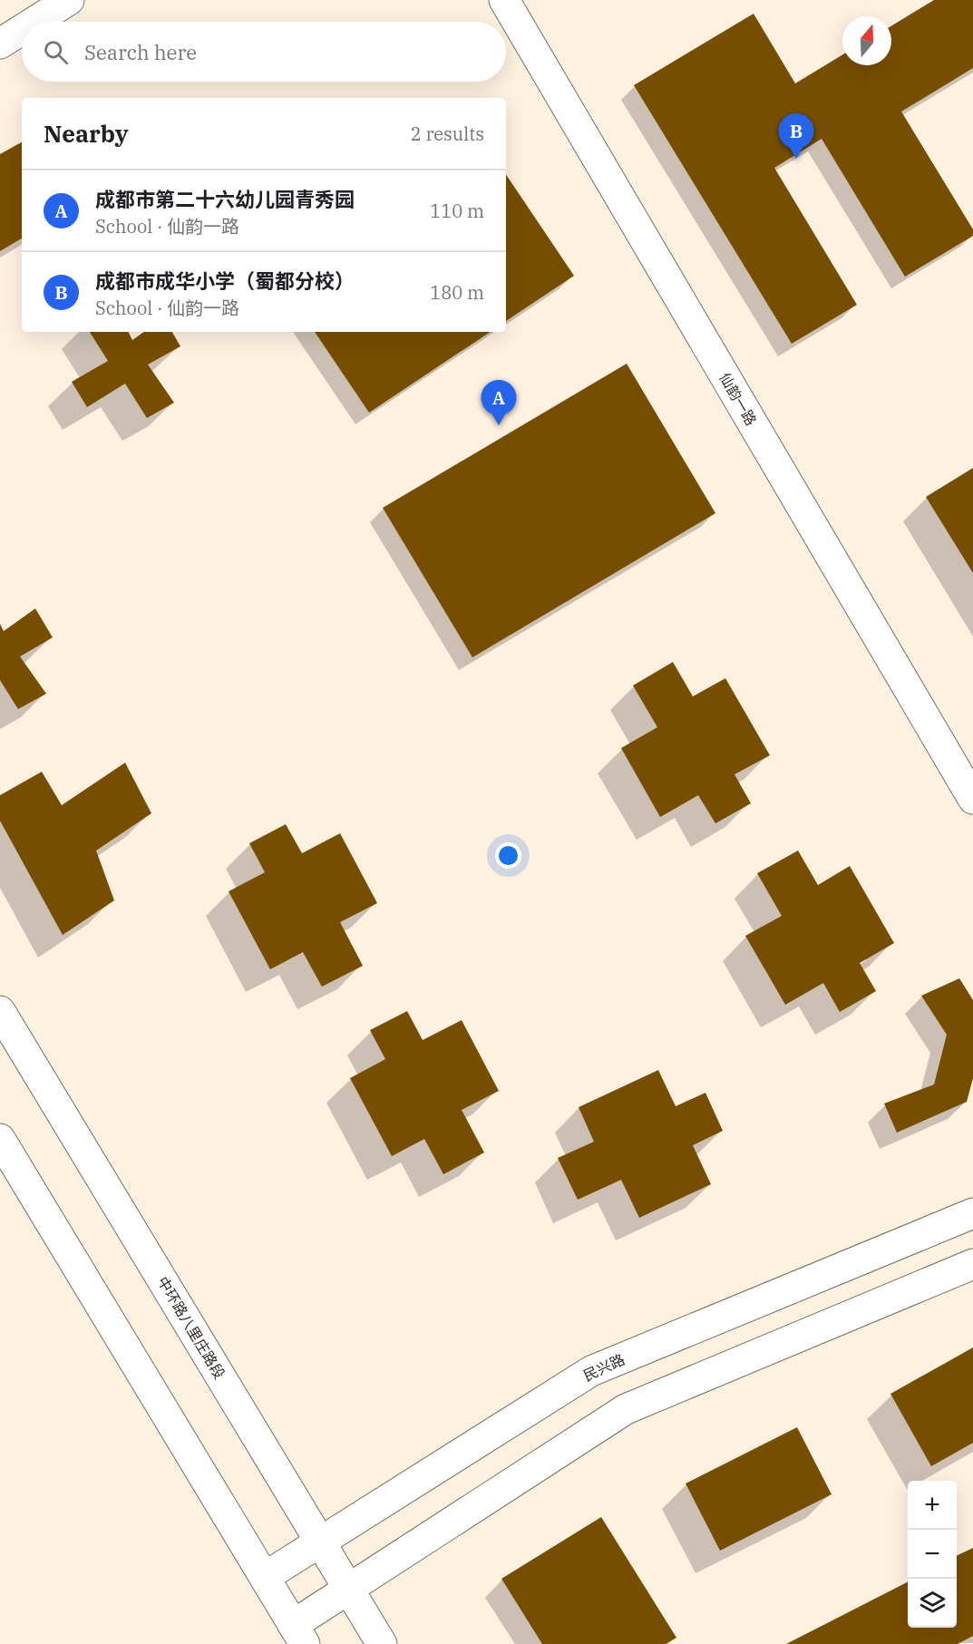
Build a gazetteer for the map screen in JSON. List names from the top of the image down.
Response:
{
  "streets": {
    "street": ["仙韵一路", "中环路八里庄路段", "民兴路"]
  },
  "crossings": [
    ["中环路八里庄路段", "民兴路"]
  ],
  "north": "top",
  "page": {
    "search": "Search here",
    "heading": ["Nearby", "2 results"],
    "pins": ["B", "A"],
    "list": [
      {
        "mark": "A",
        "name": "成都市第二十六幼儿园青秀园",
        "note": "School · 仙韵一路",
        "value": "110 m"
      },
      {
        "mark": "B",
        "name": "成都市成华小学（蜀都分校）",
        "note": "School · 仙韵一路",
        "value": "180 m"
      }
    ],
    "map_buttons": ["+", "−"]
  }
}
